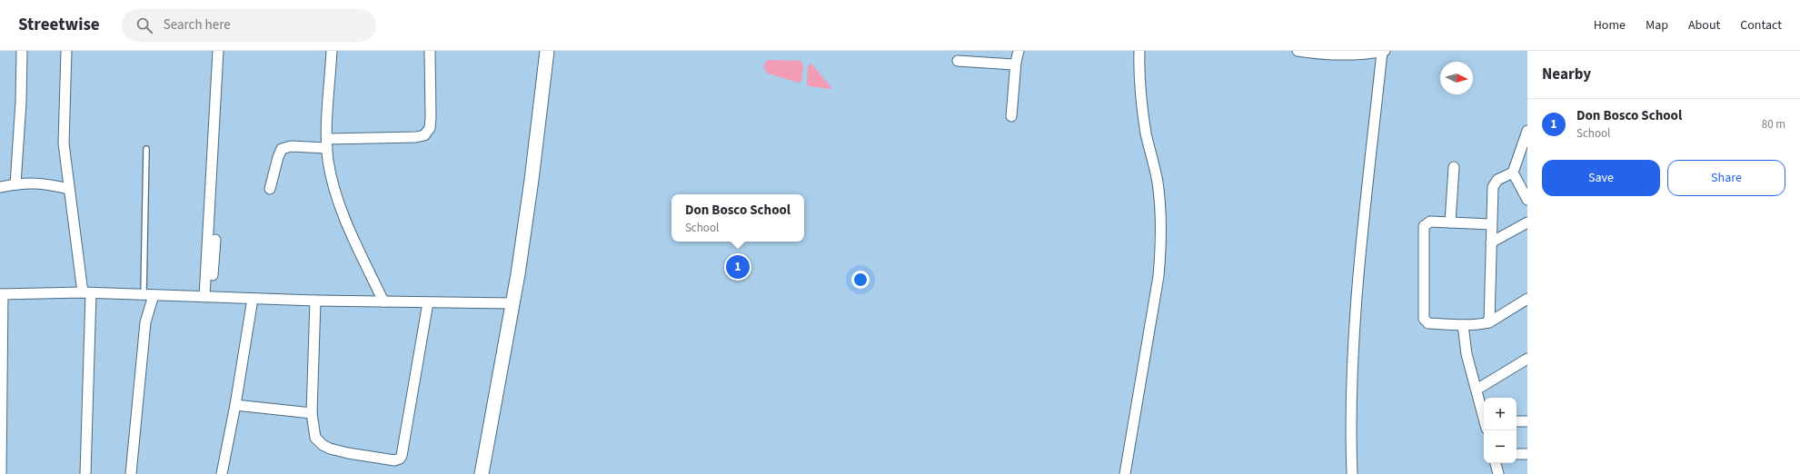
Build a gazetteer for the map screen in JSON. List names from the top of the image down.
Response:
{
  "north": "right",
  "page": {
    "header": "Streetwise",
    "search": "Search here",
    "nav": [
      "Home",
      "Map",
      "About",
      "Contact"
    ],
    "heading": "Nearby",
    "list": [
      {
        "mark": "1",
        "name": "Don Bosco School",
        "note": "School",
        "value": "80 m"
      }
    ],
    "buttons": ["Save", "Share"],
    "popup": ["Don Bosco School", "School"],
    "pins": "1",
    "map_buttons": ["+", "−"]
  }
}
